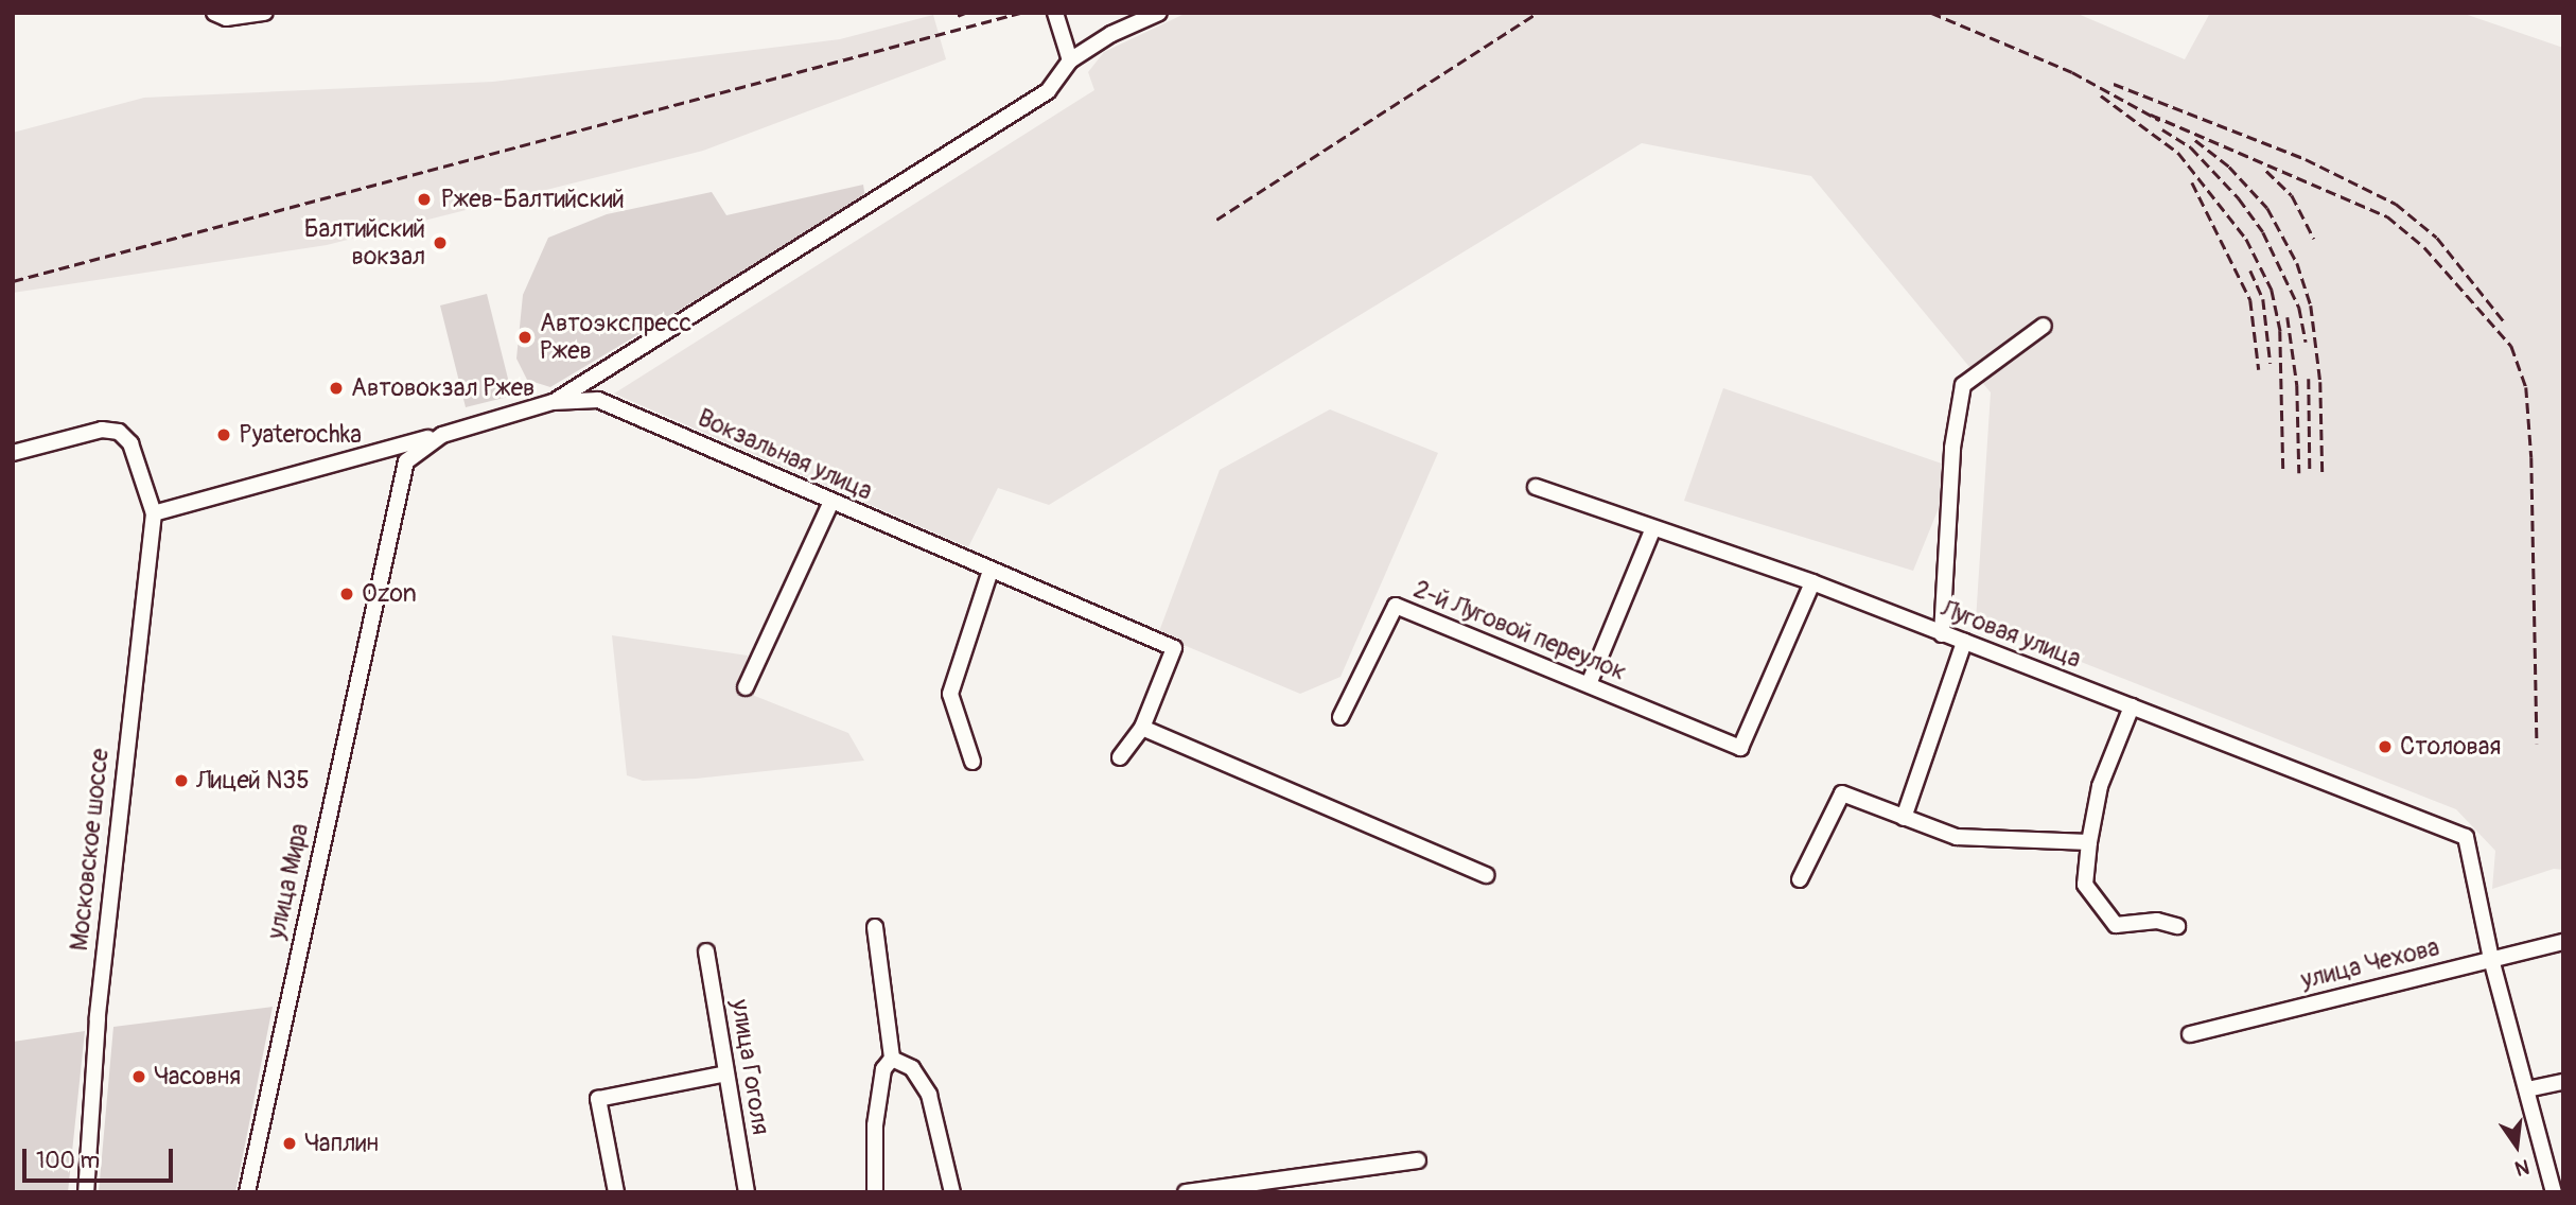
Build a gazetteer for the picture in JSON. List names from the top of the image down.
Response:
{
  "streets": {
    "street": [
      "Вокзальная улица",
      "2-й Луговой переулок",
      "Луговая улица",
      "Московское шоссе",
      "улица Мира",
      "улица Чехова",
      "улица Гоголя"
    ]
  },
  "crossings": [
    ["Вокзальная улица", "улица Мира"],
    ["2-й Луговой переулок", "Луговая улица"],
    ["Луговая улица", "улица Чехова"]
  ],
  "places": [
    "Ржев-Балтийский",
    "Балтийский вокзал",
    "Автоэкспресс Ржев",
    "Автовокзал Ржев",
    "Pyaterochka",
    "Ozon",
    "Столовая",
    "Лицей N35",
    "Часовня",
    "Чаплин"
  ],
  "scale_bar": "100 m",
  "north": "bottom"
}
